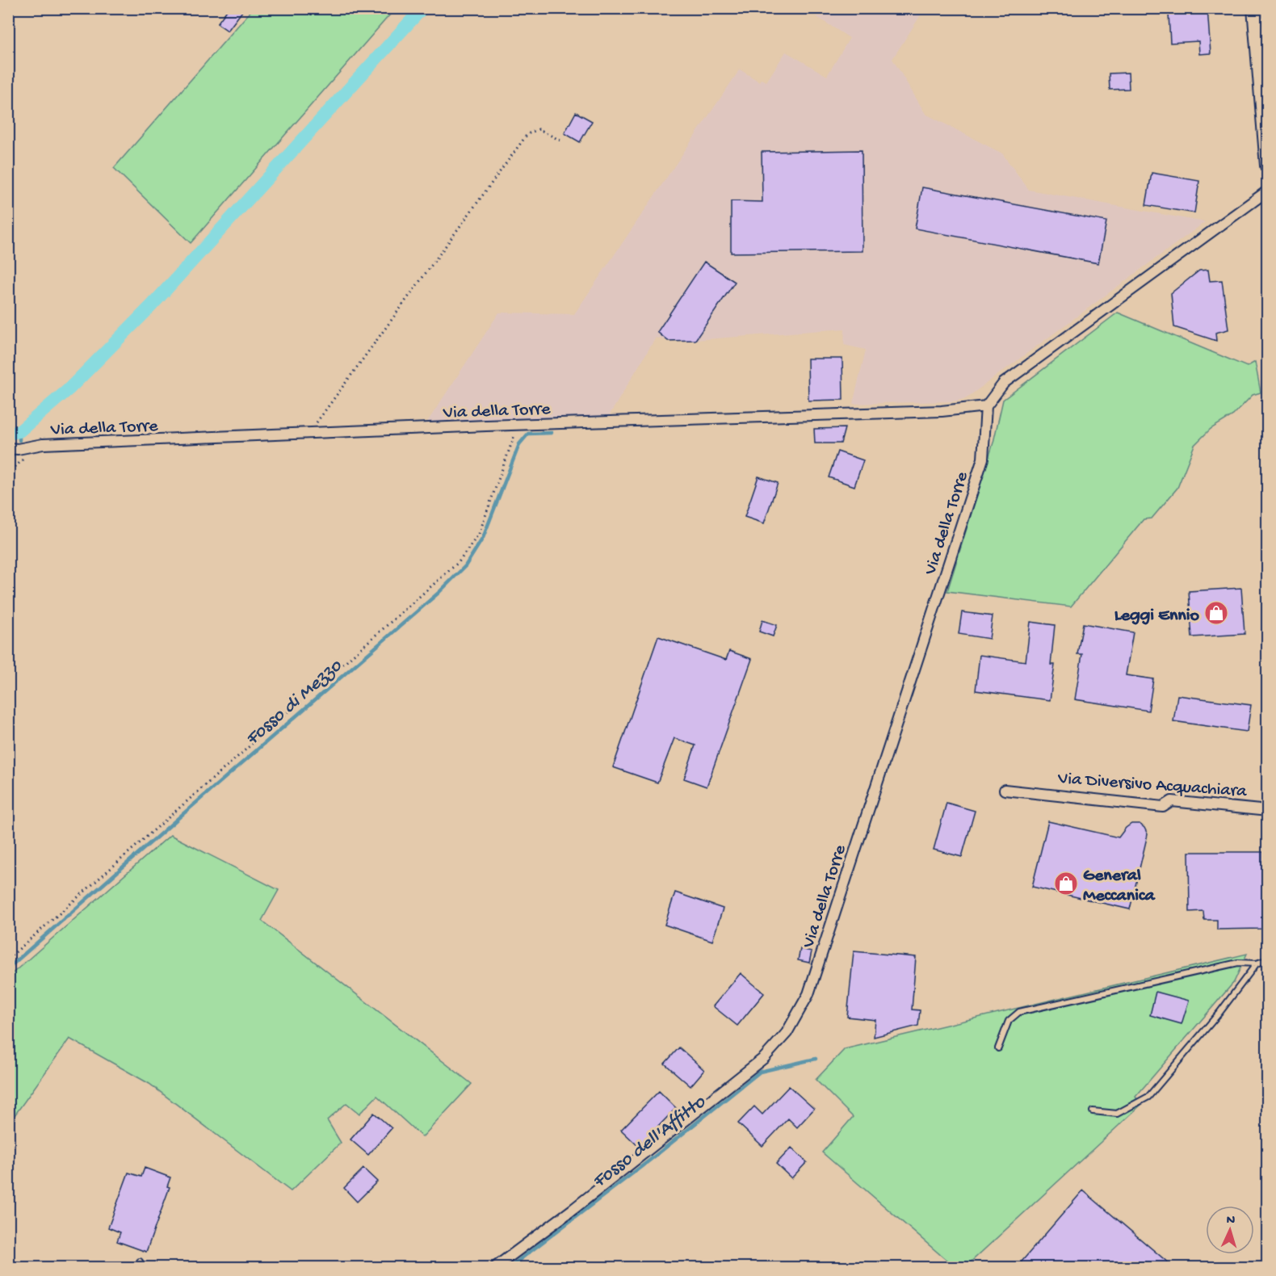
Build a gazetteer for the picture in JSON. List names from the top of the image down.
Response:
{
  "streets": {
    "street": ["Via della Torre", "Via Diversivo Acquachiara"]
  },
  "water": ["Fosso di Mezzo", "Fosso dell'Affitto"],
  "places": {
    "shop": ["Leggi Ennio", "General Meccanica"]
  },
  "north": "top"
}
